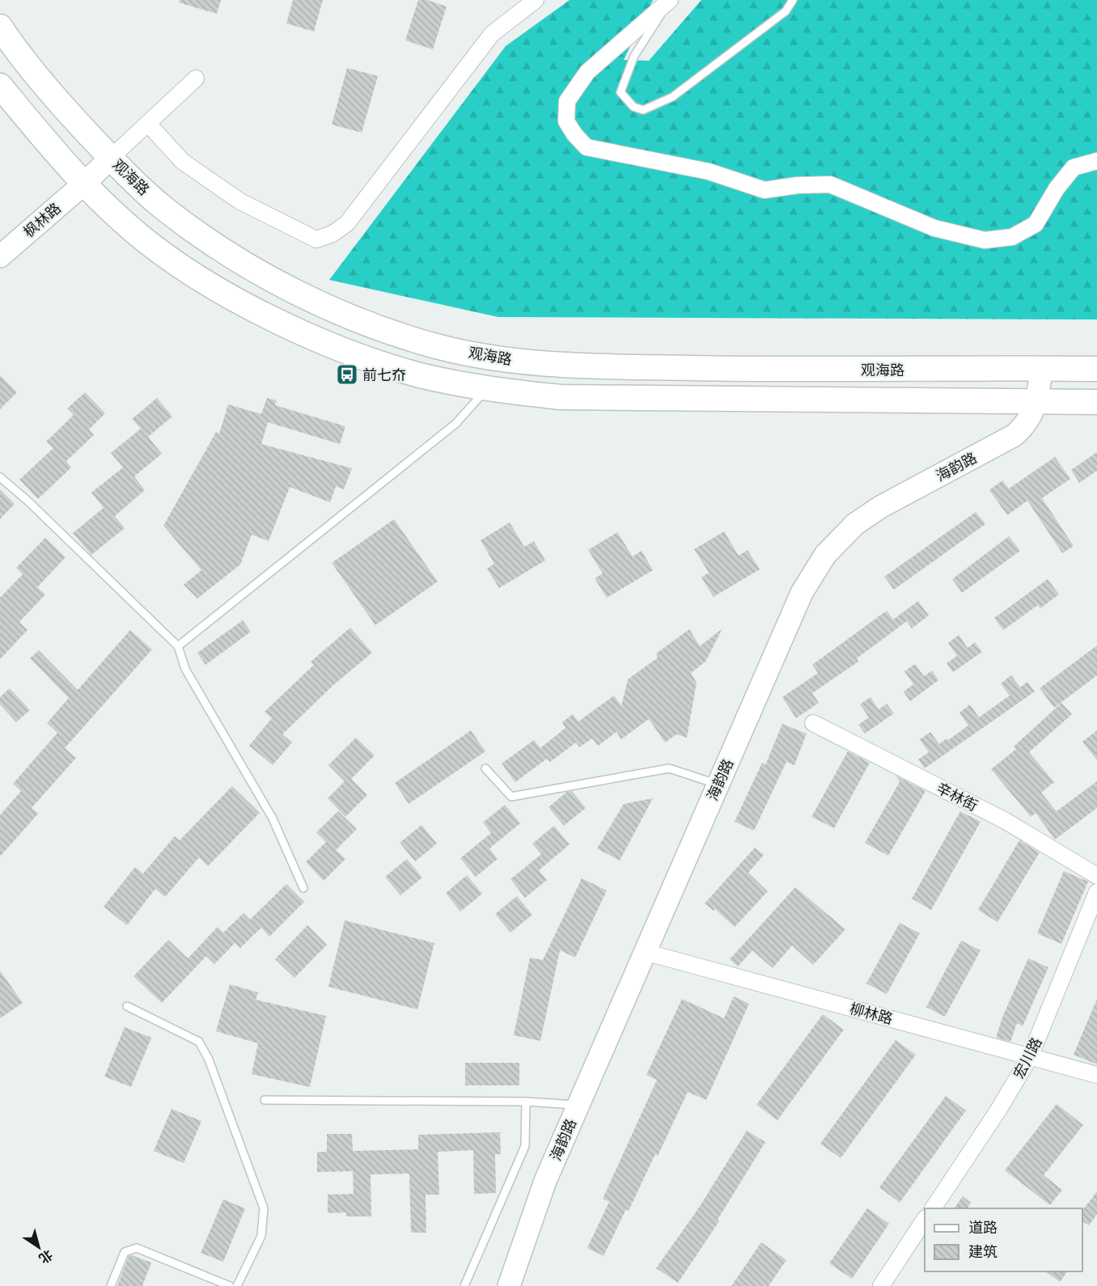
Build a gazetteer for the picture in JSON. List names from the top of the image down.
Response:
{
  "streets": {
    "main road": ["观海路"],
    "street": [
      "枫林路",
      "海韵路",
      "辛林街",
      "柳林路",
      "宏川路"
    ]
  },
  "crossings": [
    ["观海路", "枫林路"],
    ["观海路", "海韵路"],
    ["海韵路", "柳林路"],
    ["柳林路", "宏川路"]
  ],
  "places": {
    "bus stop": ["前七夼"]
  },
  "legend": ["道路", "建筑"],
  "north": "bottom right"
}
